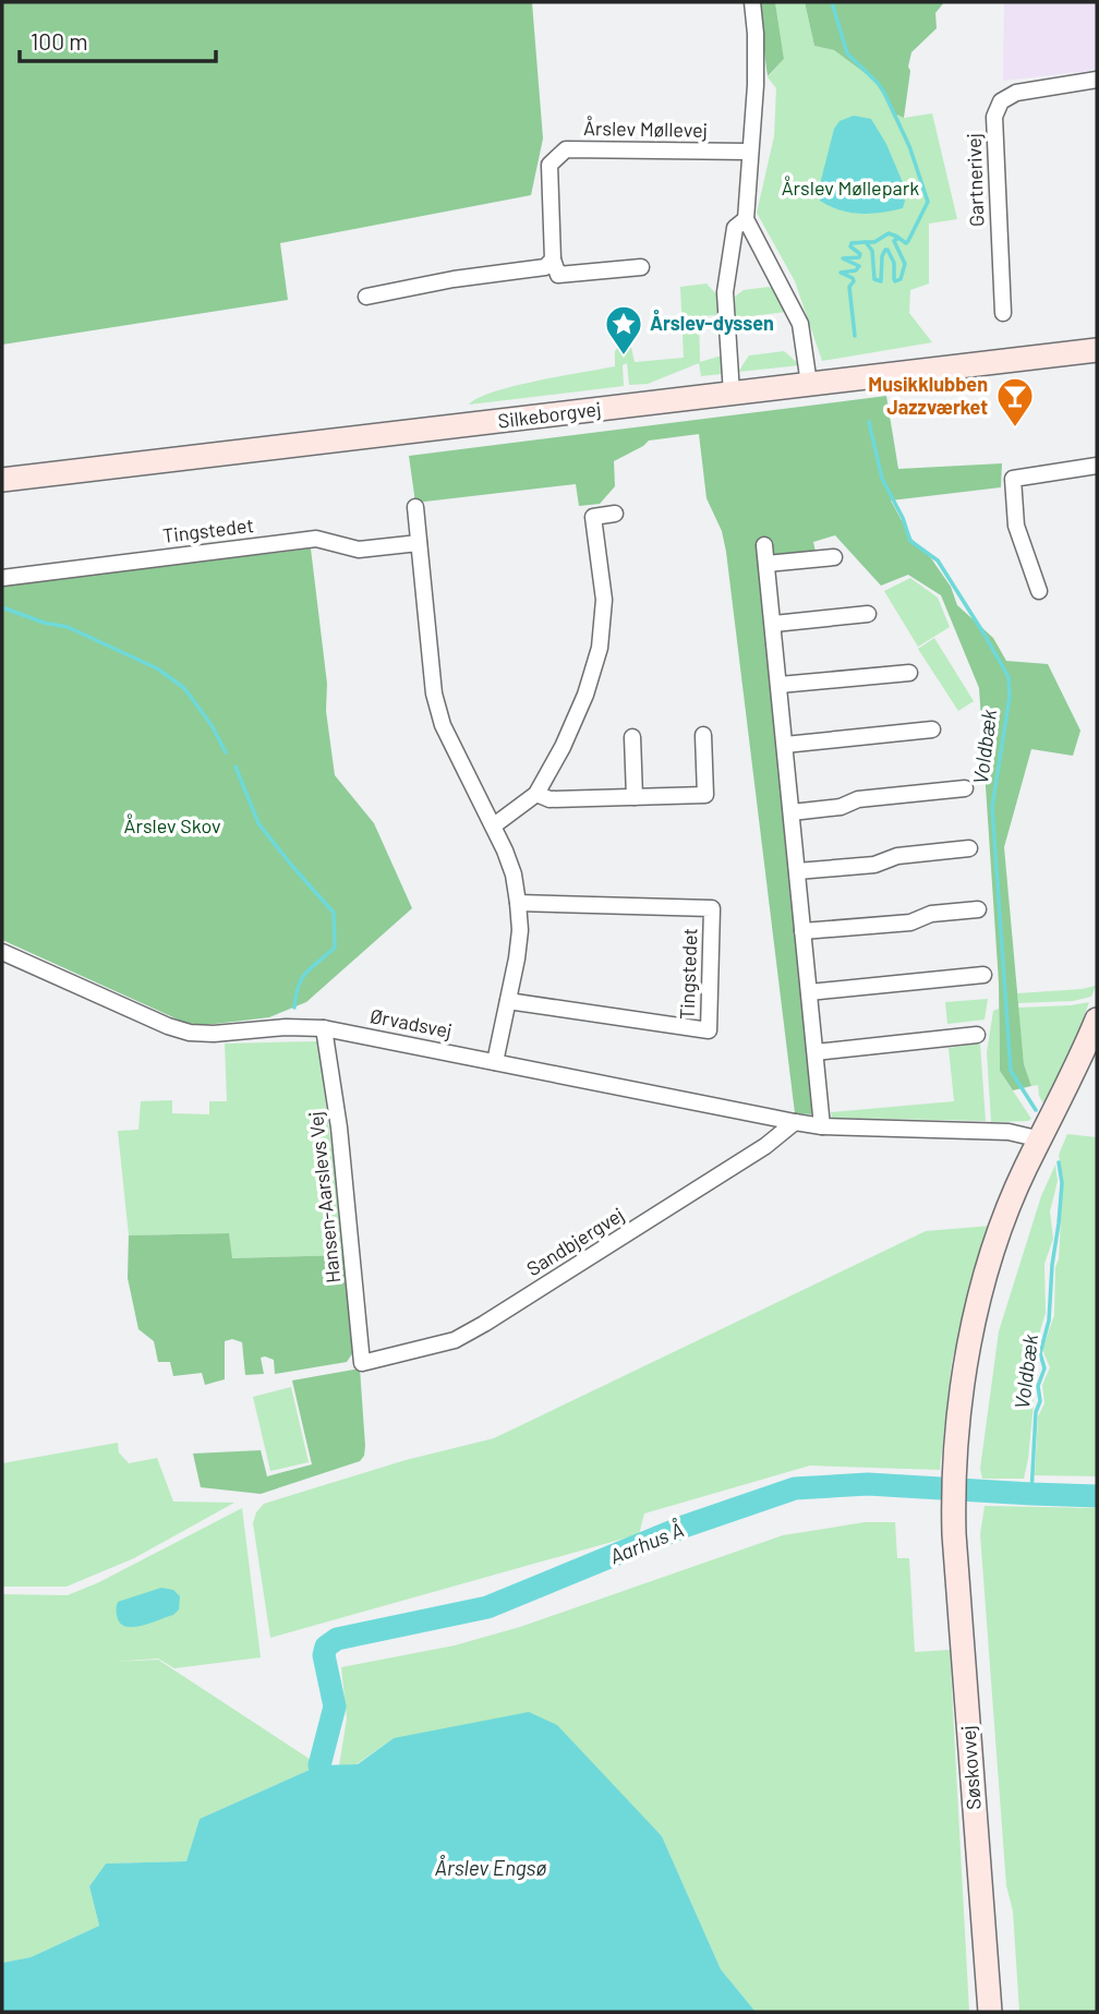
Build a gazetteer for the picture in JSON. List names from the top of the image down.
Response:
{
  "streets": {
    "main road": ["Silkeborgvej", "Søskovvej"],
    "street": [
      "Årslev Møllevej",
      "Gartnerivej",
      "Tingstedet",
      "Ørvadsvej",
      "Hansen-Aarslevs Vej",
      "Sandbjergvej"
    ]
  },
  "crossings": [
    ["Ørvadsvej", "Hansen-Aarslevs Vej"],
    ["Ørvadsvej", "Sandbjergvej"],
    ["Ørvadsvej", "Søskovvej"],
    ["Hansen-Aarslevs Vej", "Sandbjergvej"]
  ],
  "water": ["Voldbæk", "Aarhus Å", "Årslev Engsø"],
  "parks": ["Årslev Møllepark", "Årslev Skov"],
  "places": {
    "place": ["Årslev-dyssen"],
    "bar": ["Musikklubben Jazzværket"]
  },
  "scale_bar": "100 m"
}
